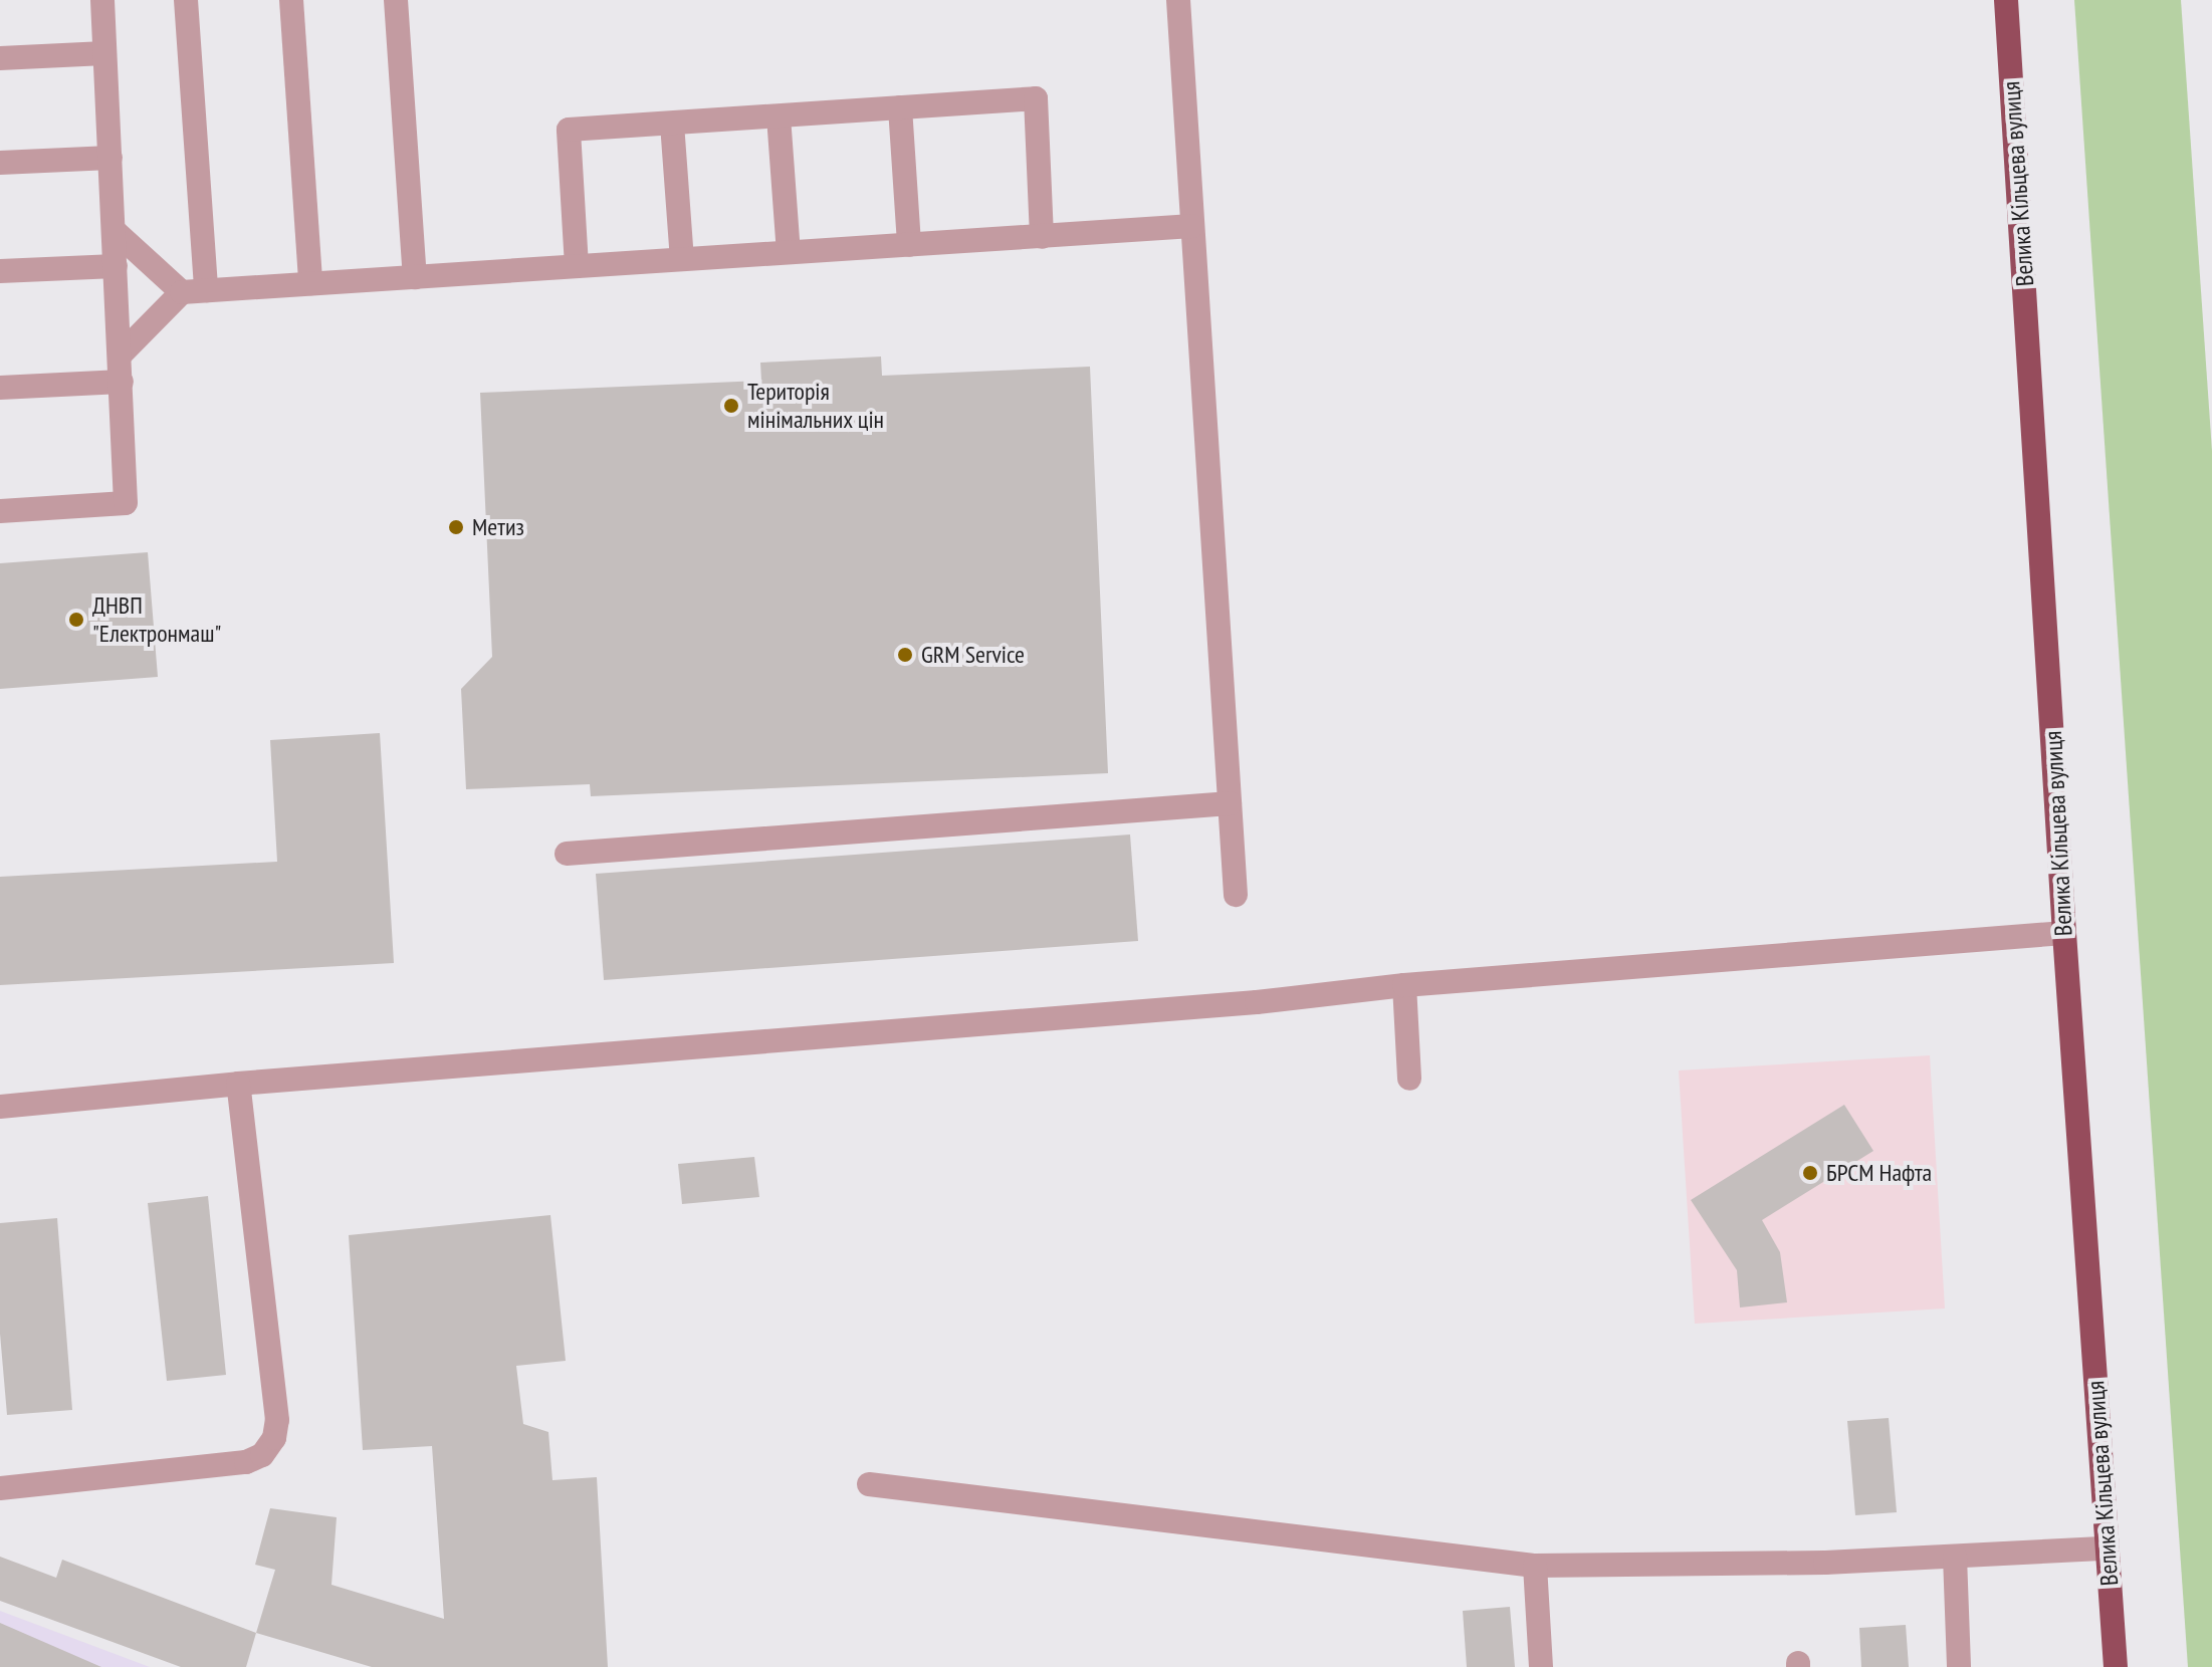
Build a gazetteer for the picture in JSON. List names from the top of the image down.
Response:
{
  "streets": {
    "highway": ["Велика Кільцева вулиця"]
  },
  "places": [
    "Територія мінімальних цін",
    "Метиз",
    "ДНВП \"Електронмаш\"",
    "GRM Service",
    "БРСМ Нафта"
  ]
}
